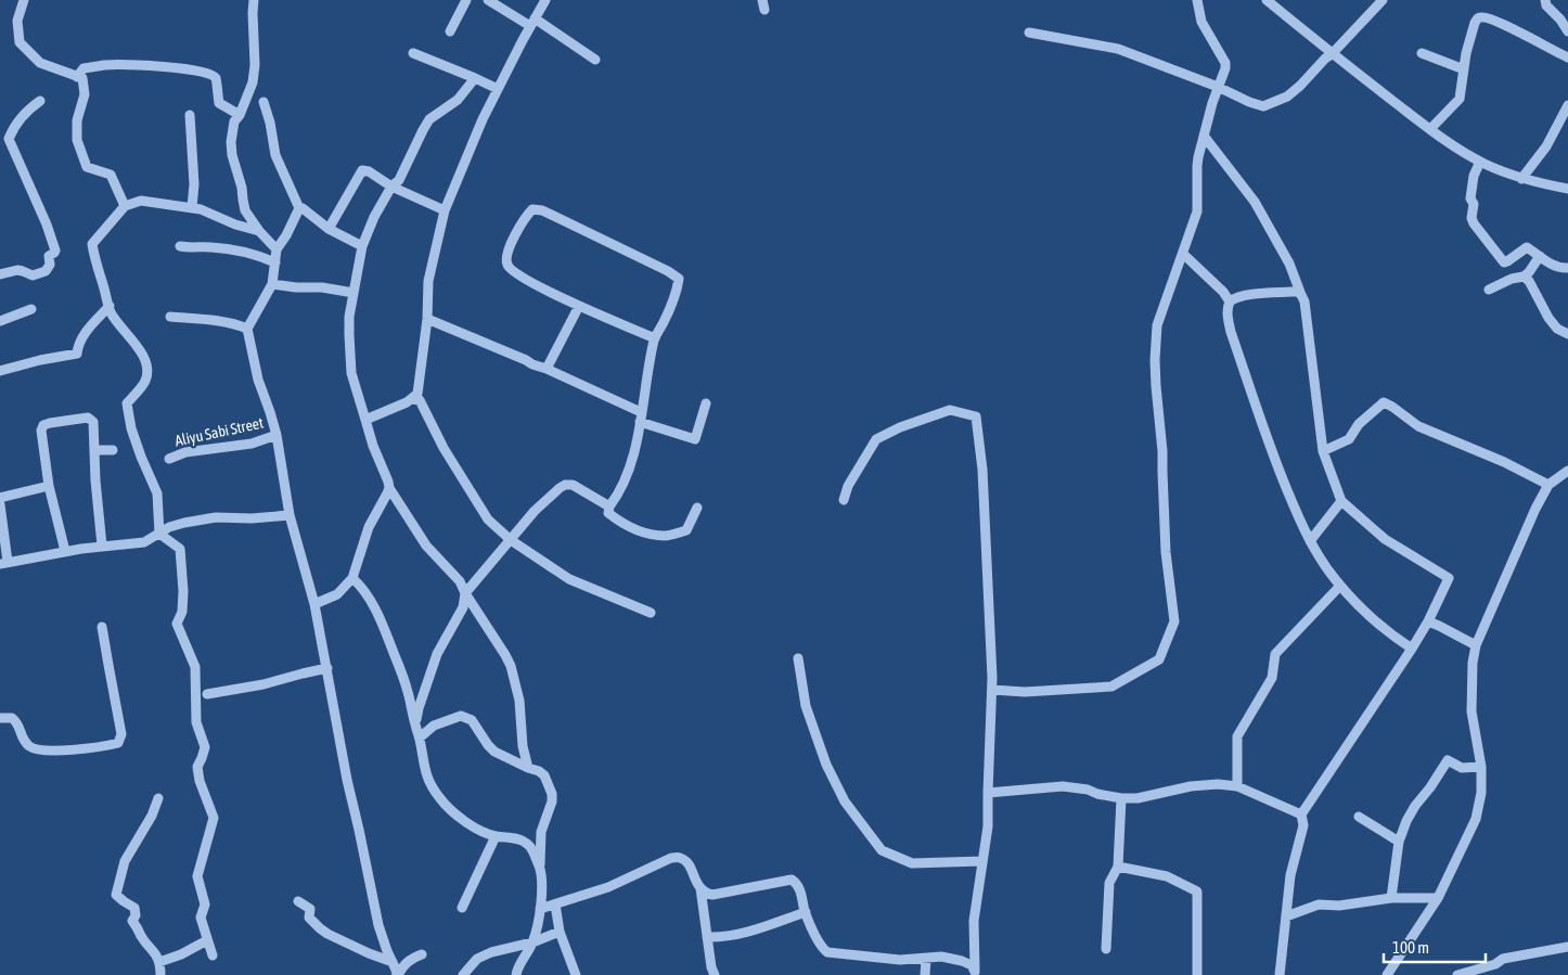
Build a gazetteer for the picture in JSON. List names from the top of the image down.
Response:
{
  "streets": {
    "street": ["Aliyu Sabi Street"]
  },
  "scale_bar": "100 m"
}
